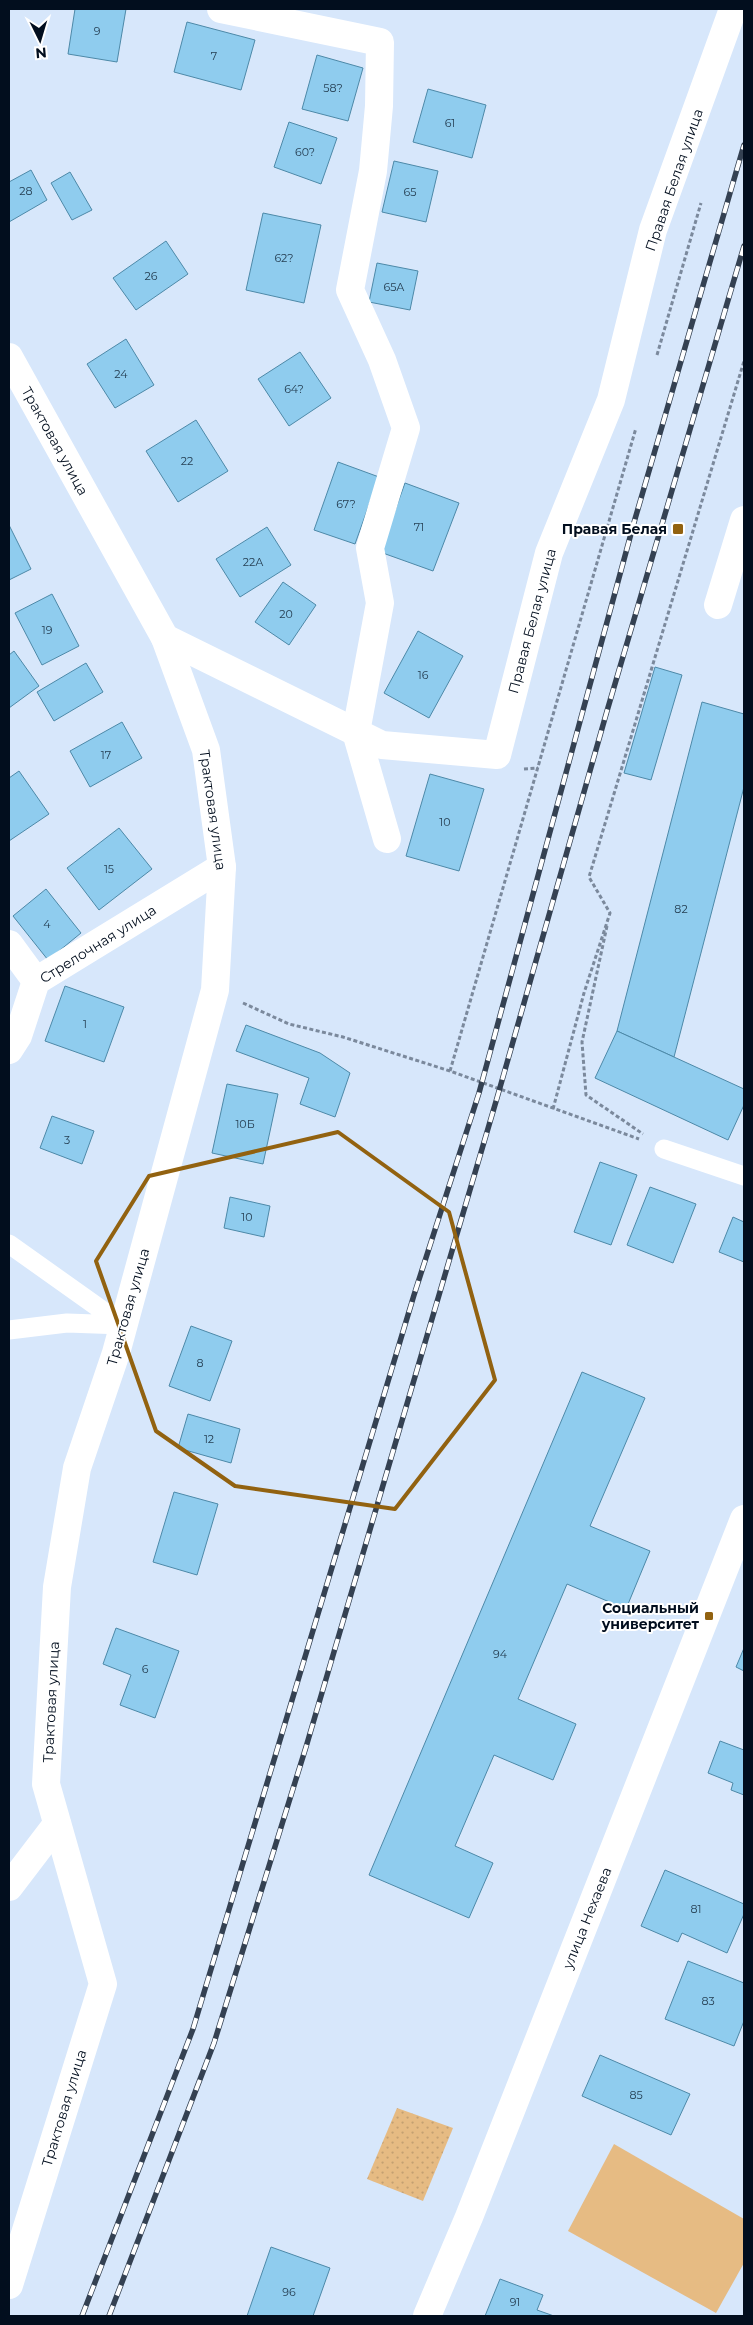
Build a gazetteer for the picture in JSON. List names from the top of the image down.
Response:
{
  "streets": {
    "street": [
      "Правая Белая улица",
      "Трактовая улица",
      "Стрелочная улица",
      "улица Нехаева"
    ]
  },
  "crossings": [
    ["Правая Белая улица", "Трактовая улица"],
    ["Трактовая улица", "Стрелочная улица"]
  ],
  "places": {
    "transit": ["Правая Белая", "Социальный университет"]
  },
  "house_numbers": [
    "9",
    "7",
    "58?",
    "61",
    "60?",
    "28",
    "65",
    "62?",
    "26",
    "65А",
    "24",
    "64?",
    "22",
    "67?",
    "71",
    "22А",
    "20",
    "19",
    "16",
    "17",
    "10",
    "15",
    "82",
    "4",
    "1",
    "10Б",
    "3",
    "10",
    "8",
    "12",
    "94",
    "6",
    "81",
    "83",
    "85",
    "96",
    "91"
  ],
  "north": "bottom"
}
